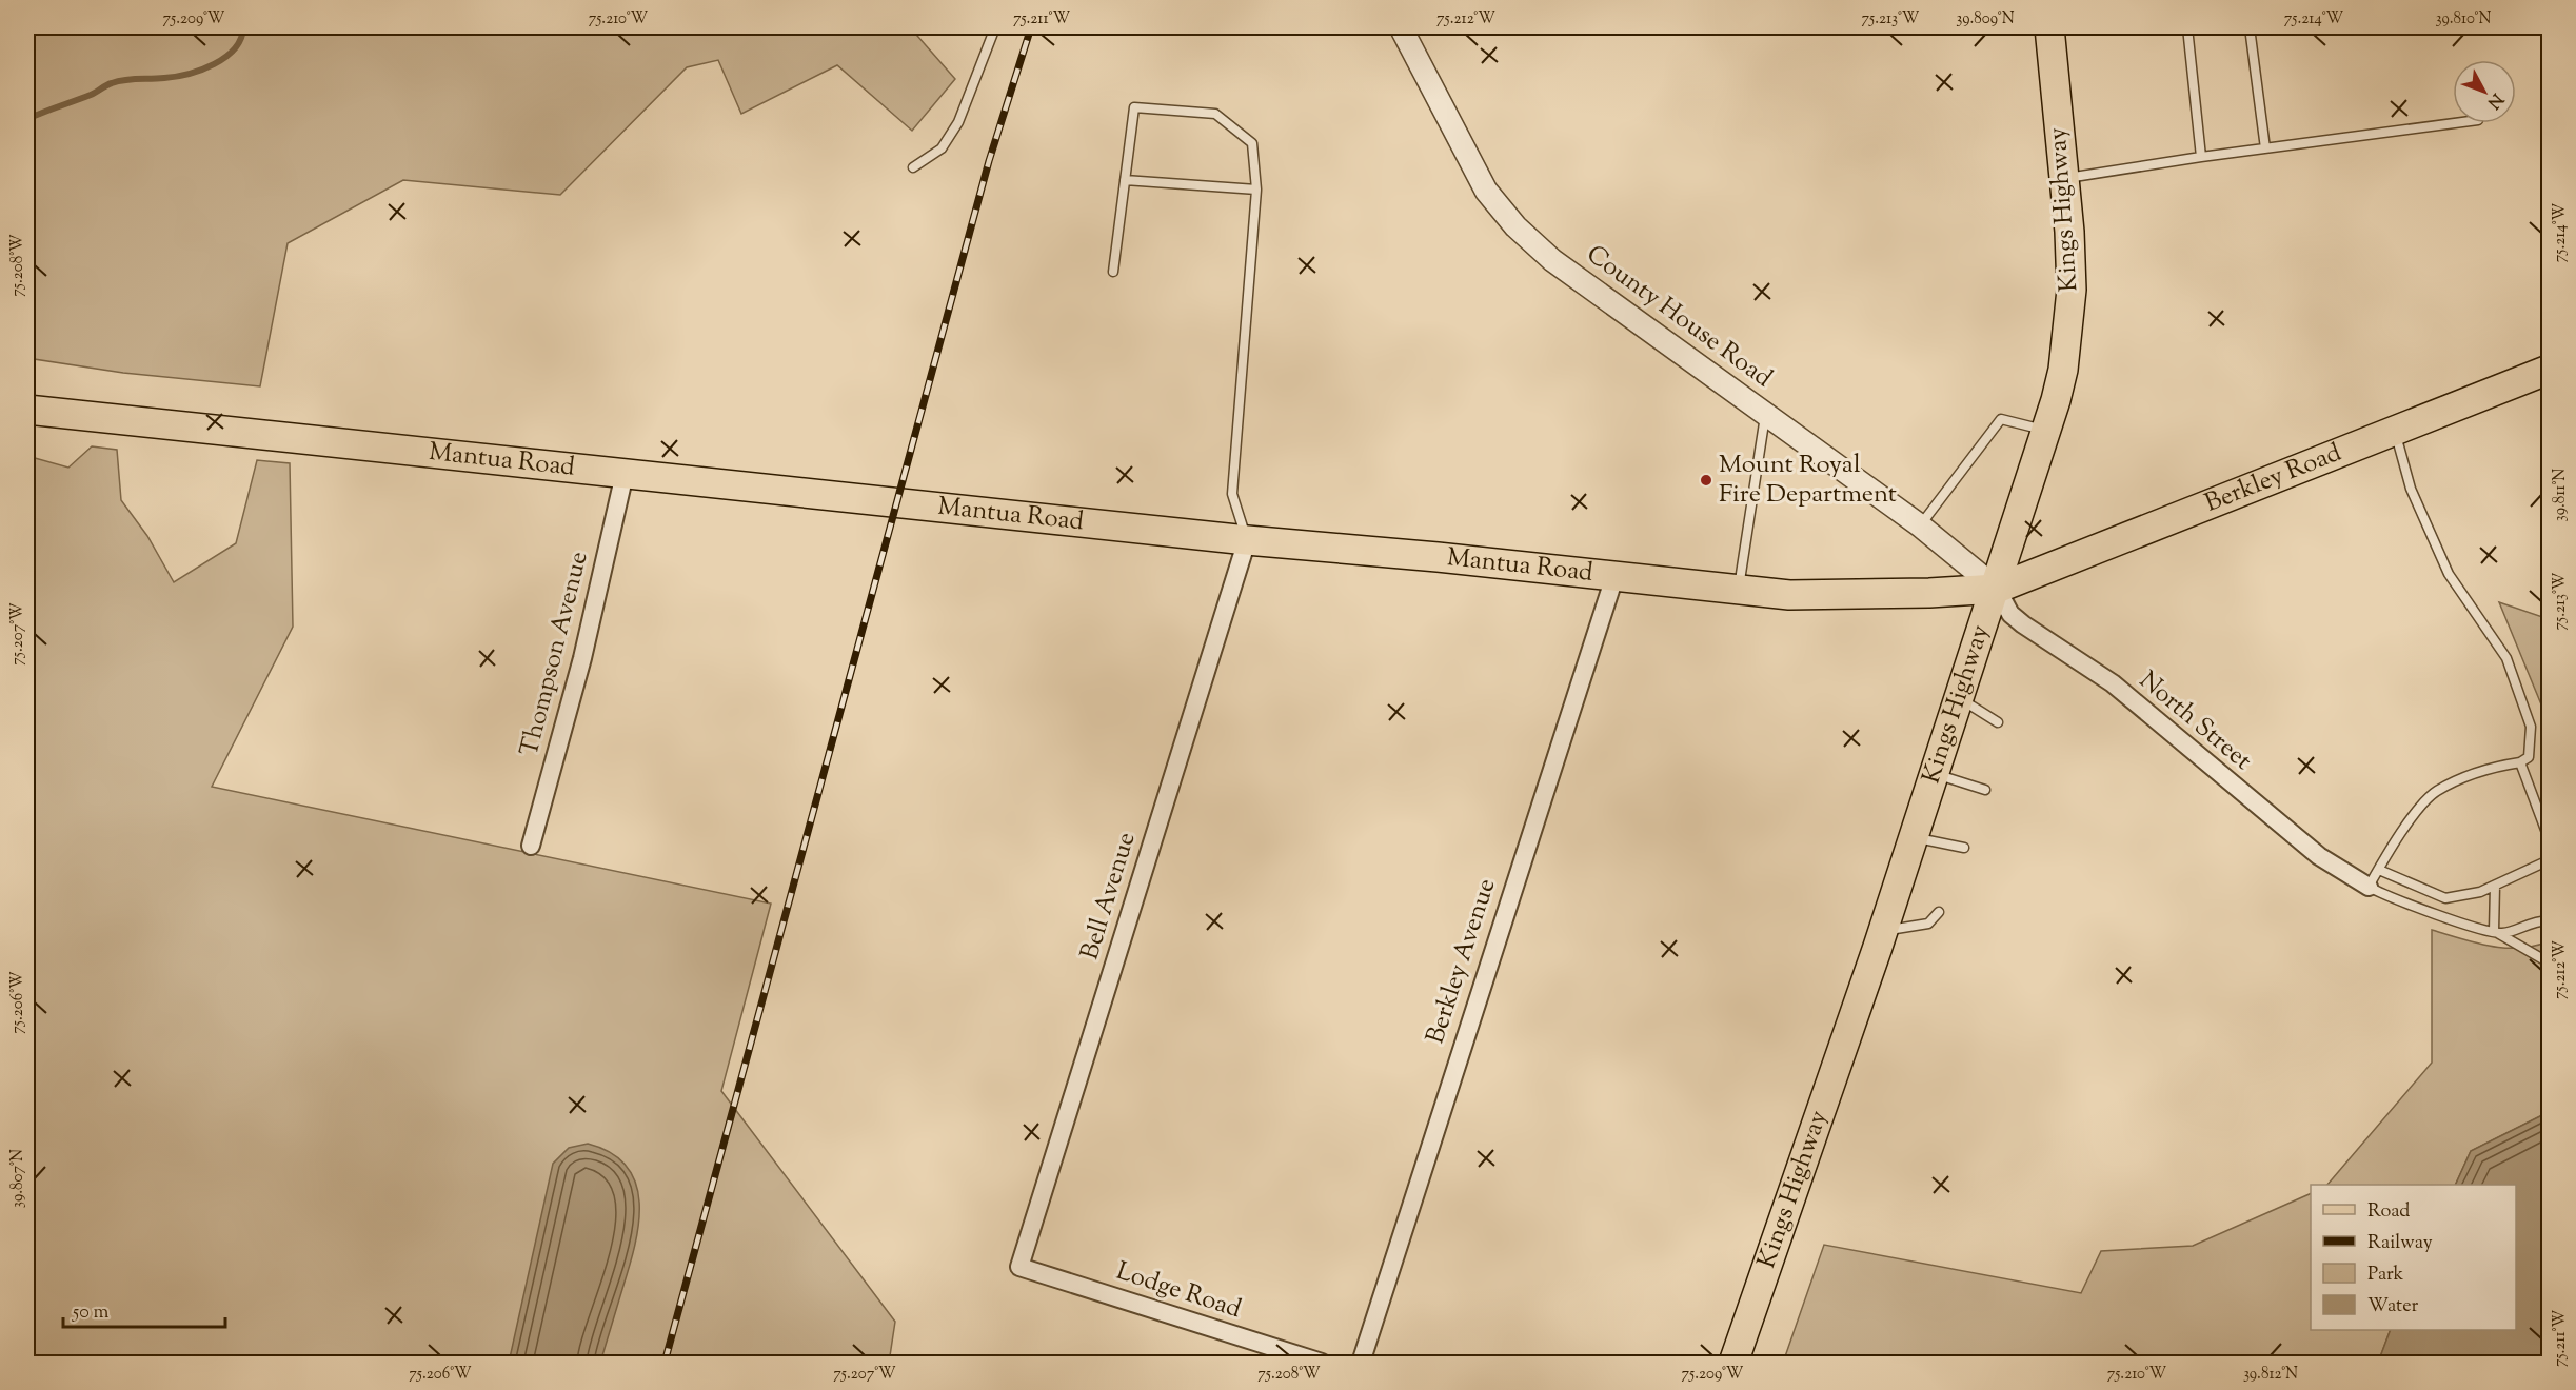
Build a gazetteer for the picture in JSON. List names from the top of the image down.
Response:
{
  "streets": {
    "main road": ["Kings Highway", "Mantua Road", "Berkley Road"],
    "street": [
      "County House Road",
      "Thompson Avenue",
      "North Street",
      "Bell Avenue",
      "Berkley Avenue",
      "Lodge Road"
    ]
  },
  "crossings": [
    ["Kings Highway", "County House Road"],
    ["Kings Highway", "Mantua Road"],
    ["Kings Highway", "Berkley Road"],
    ["Kings Highway", "North Street"],
    ["County House Road", "Mantua Road"],
    ["County House Road", "Berkley Road"],
    ["County House Road", "North Street"],
    ["Mantua Road", "Berkley Road"],
    ["Mantua Road", "Thompson Avenue"],
    ["Mantua Road", "North Street"],
    ["Mantua Road", "Bell Avenue"],
    ["Mantua Road", "Berkley Avenue"],
    ["Berkley Road", "North Street"],
    ["Bell Avenue", "Lodge Road"]
  ],
  "places": ["Mount Royal Fire Department"],
  "legend": [
    "Road",
    "Railway",
    "Park",
    "Water"
  ],
  "scale_bar": "50 m",
  "north": "bottom right",
  "coordinates": [
    "75.209°W",
    "75.210°W",
    "75.211°W",
    "75.212°W",
    "75.213°W",
    "39.809°N",
    "75.214°W",
    "39.810°N",
    "75.208°W",
    "39.811°N",
    "75.207°W",
    "75.206°W",
    "39.807°N",
    "39.812°N"
  ]
}
